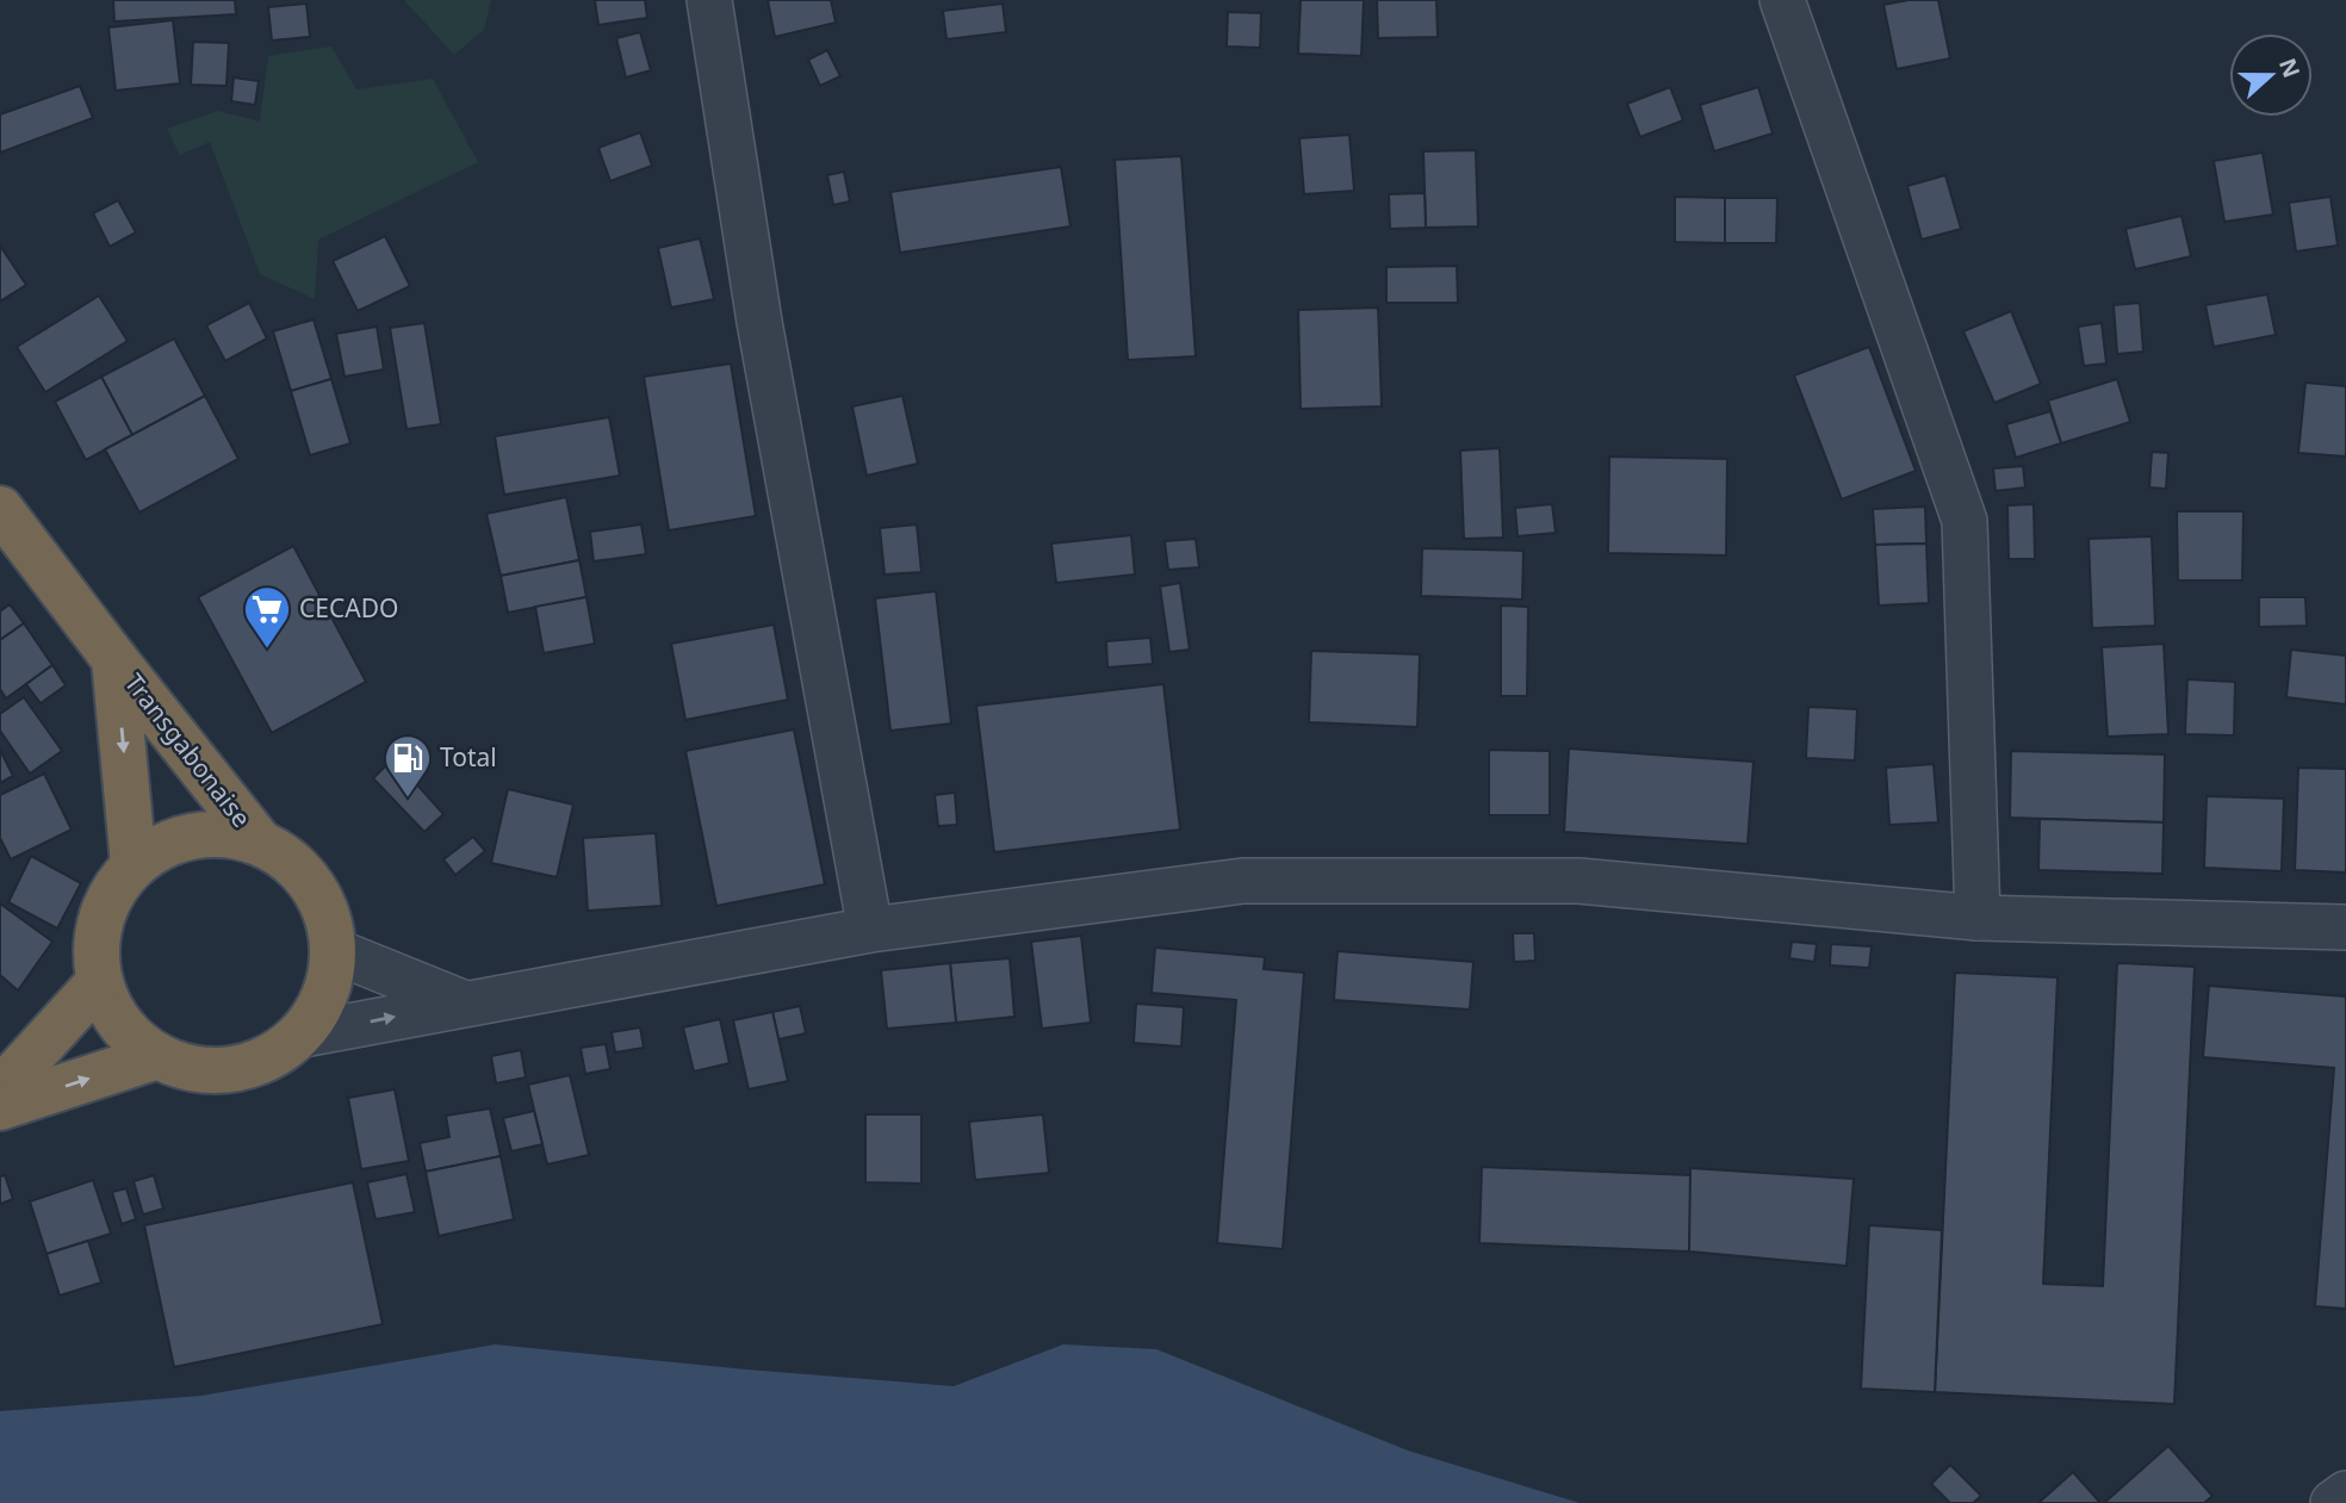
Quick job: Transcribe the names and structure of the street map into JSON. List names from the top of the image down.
{
  "streets": {
    "highway": ["Transgabonaise"]
  },
  "places": {
    "supermarket": ["CECADO"],
    "fuel station": ["Total"]
  },
  "north": "right"
}
